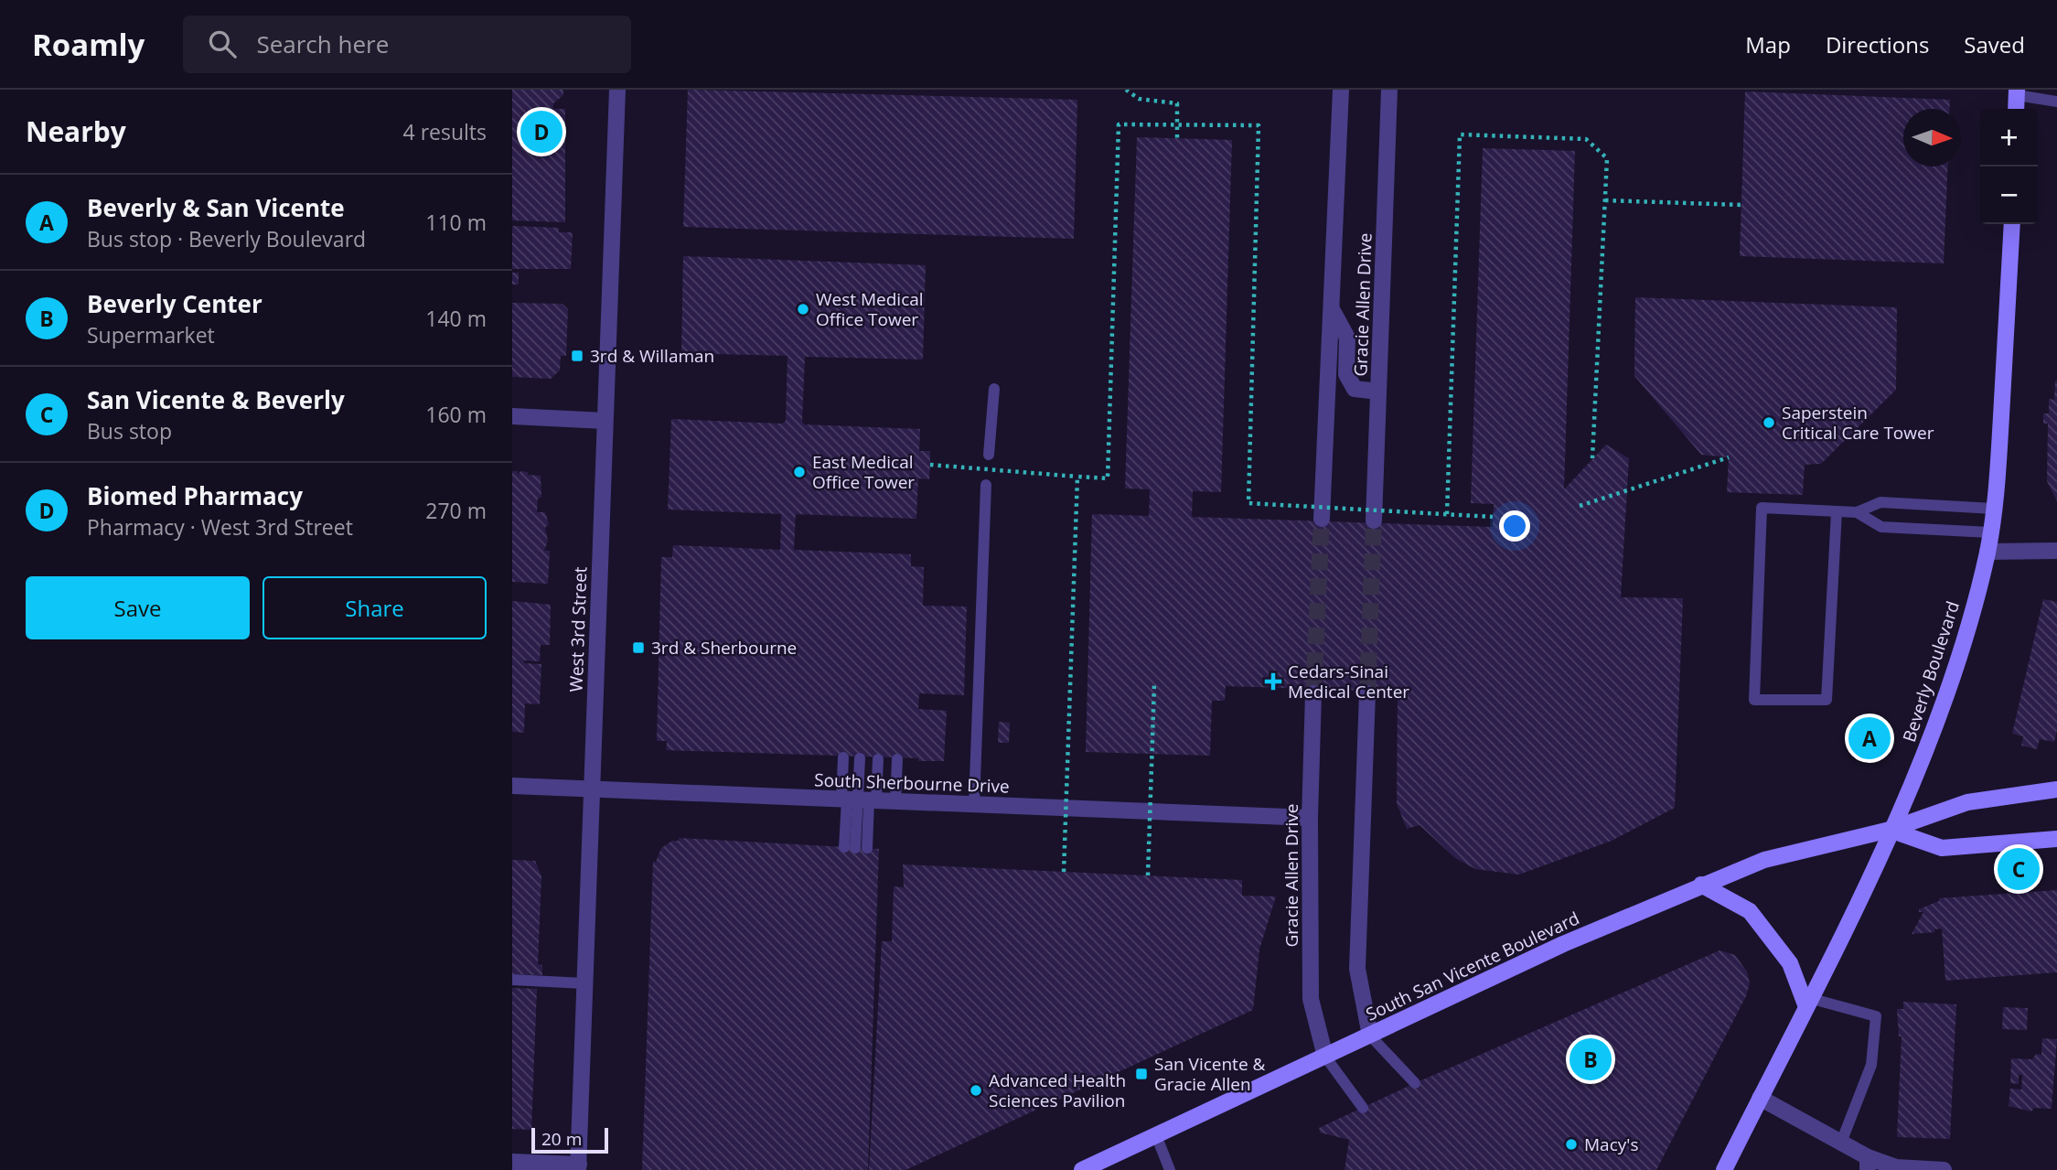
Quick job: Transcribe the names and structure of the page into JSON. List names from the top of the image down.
{
  "streets": {
    "main road": ["Beverly Boulevard", "South San Vicente Boulevard"],
    "street": ["Gracie Allen Drive", "West 3rd Street", "South Sherbourne Drive"]
  },
  "crossings": [
    ["Gracie Allen Drive", "South Sherbourne Drive"],
    ["Gracie Allen Drive", "South San Vicente Boulevard"],
    ["West 3rd Street", "South Sherbourne Drive"],
    ["Beverly Boulevard", "South San Vicente Boulevard"]
  ],
  "places": {
    "other": [
      "West Medical Office Tower",
      "Saperstein Critical Care Tower",
      "East Medical Office Tower",
      "Advanced Health Sciences Pavilion",
      "Macy's"
    ],
    "transit": ["3rd & Willaman", "3rd & Sherbourne", "San Vicente & Gracie Allen"],
    "health": ["Cedars-Sinai Medical Center"]
  },
  "scale_bar": "20 m",
  "north": "right",
  "page": {
    "header": "Roamly",
    "search": "Search here",
    "nav": ["Map", "Directions", "Saved"],
    "heading": ["Nearby", "4 results"],
    "pins": [
      "D",
      "A",
      "C",
      "B"
    ],
    "map_buttons": ["+", "−"],
    "list": [
      {
        "mark": "A",
        "name": "Beverly & San Vicente",
        "note": "Bus stop · Beverly Boulevard",
        "value": "110 m"
      },
      {
        "mark": "B",
        "name": "Beverly Center",
        "note": "Supermarket",
        "value": "140 m"
      },
      {
        "mark": "C",
        "name": "San Vicente & Beverly",
        "note": "Bus stop",
        "value": "160 m"
      },
      {
        "mark": "D",
        "name": "Biomed Pharmacy",
        "note": "Pharmacy · West 3rd Street",
        "value": "270 m"
      }
    ],
    "buttons": ["Save", "Share"],
    "scale": "20 m"
  }
}
